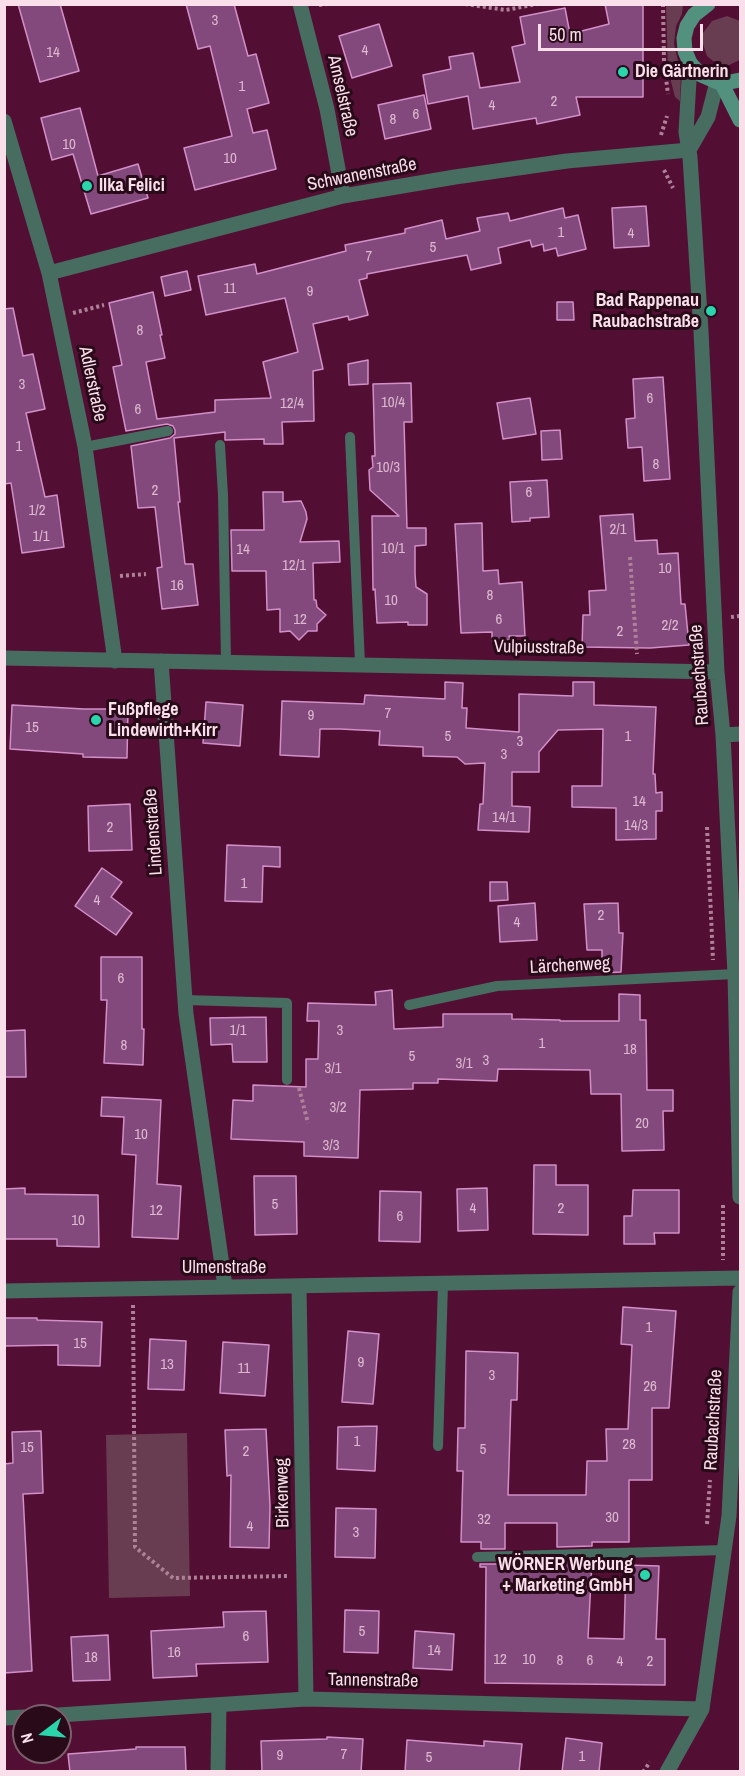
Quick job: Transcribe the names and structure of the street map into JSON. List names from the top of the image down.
{
  "streets": {
    "street": [
      "Amselstraße",
      "Schwanenstraße",
      "Adlerstraße",
      "Vulpiusstraße",
      "Raubachstraße",
      "Lindenstraße",
      "Ulmenstraße",
      "Birkenweg",
      "Tannenstraße"
    ],
    "lane": ["Lärchenweg"]
  },
  "crossings": [
    ["Amselstraße", "Schwanenstraße"],
    ["Schwanenstraße", "Adlerstraße"],
    ["Schwanenstraße", "Raubachstraße"],
    ["Adlerstraße", "Vulpiusstraße"],
    ["Vulpiusstraße", "Raubachstraße"],
    ["Vulpiusstraße", "Lindenstraße"],
    ["Raubachstraße", "Lärchenweg"],
    ["Raubachstraße", "Tannenstraße"],
    ["Lindenstraße", "Ulmenstraße"],
    ["Ulmenstraße", "Birkenweg"],
    ["Birkenweg", "Tannenstraße"]
  ],
  "places": [
    "Die Gärtnerin",
    "Ilka Felici",
    "Bad Rappenau Raubachstraße",
    "Fußpflege Lindewirth+Kirr",
    "WÖRNER Werbung + Marketing GmbH"
  ],
  "house_numbers": [
    "3",
    "4",
    "14",
    "1",
    "2",
    "4",
    "6",
    "8",
    "10",
    "10",
    "1",
    "4",
    "5",
    "7",
    "11",
    "9",
    "8",
    "3",
    "6",
    "10/4",
    "12/4",
    "6",
    "1",
    "8",
    "10/3",
    "2",
    "6",
    "1/2",
    "2/1",
    "1/1",
    "10/1",
    "14",
    "12/1",
    "10",
    "16",
    "8",
    "10",
    "12",
    "6",
    "2/2",
    "2",
    "7",
    "9",
    "15",
    "5",
    "1",
    "3",
    "3",
    "14",
    "14/1",
    "14/3",
    "2",
    "1",
    "4",
    "2",
    "4",
    "6",
    "1/1",
    "3",
    "1",
    "8",
    "18",
    "5",
    "3",
    "3/1",
    "3/1",
    "3/2",
    "20",
    "10",
    "3/3",
    "5",
    "4",
    "2",
    "12",
    "6",
    "10",
    "1",
    "15",
    "9",
    "13",
    "11",
    "3",
    "26",
    "1",
    "28",
    "15",
    "5",
    "2",
    "30",
    "32",
    "4",
    "3",
    "5",
    "6",
    "14",
    "16",
    "18",
    "12",
    "10",
    "8",
    "6",
    "4",
    "2",
    "7",
    "9",
    "1",
    "5"
  ],
  "scale_bar": "50 m",
  "north": "left"
}
